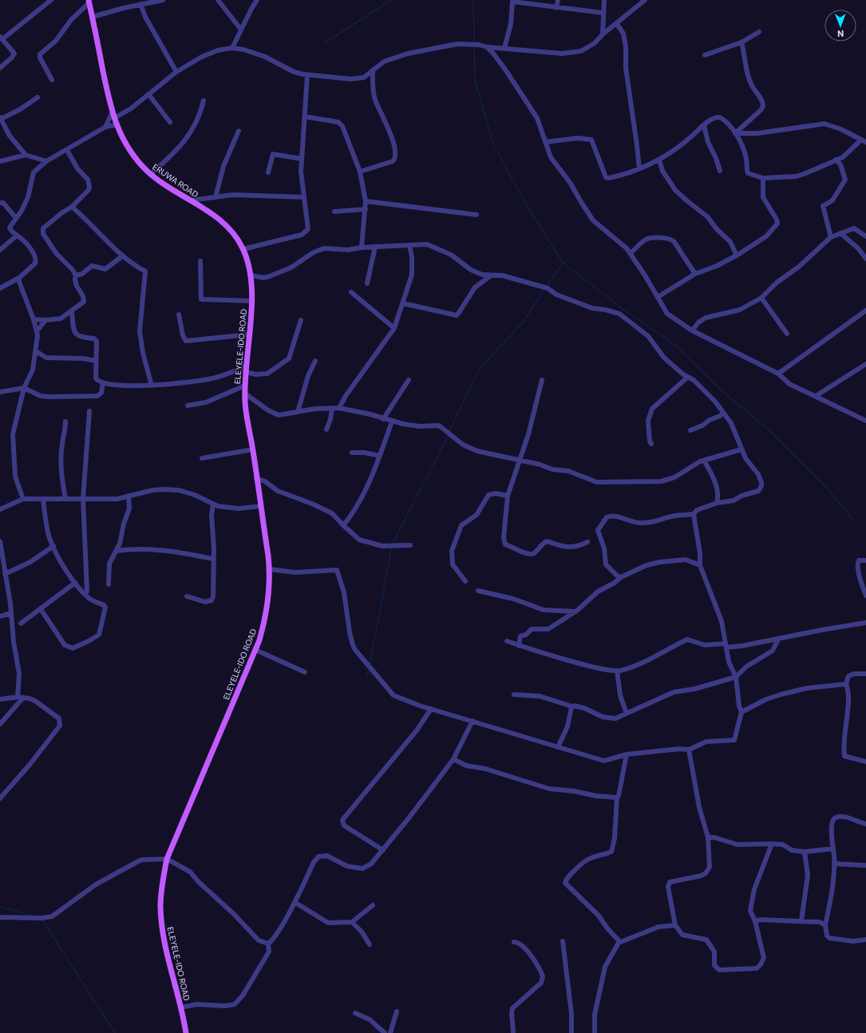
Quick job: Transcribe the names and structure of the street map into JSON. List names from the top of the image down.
{
  "streets": {
    "main road": ["ERUWA ROAD", "ELEYELE-IDO ROAD"]
  },
  "crossings": [
    ["ERUWA ROAD", "ELEYELE-IDO ROAD"]
  ],
  "north": "bottom"
}
